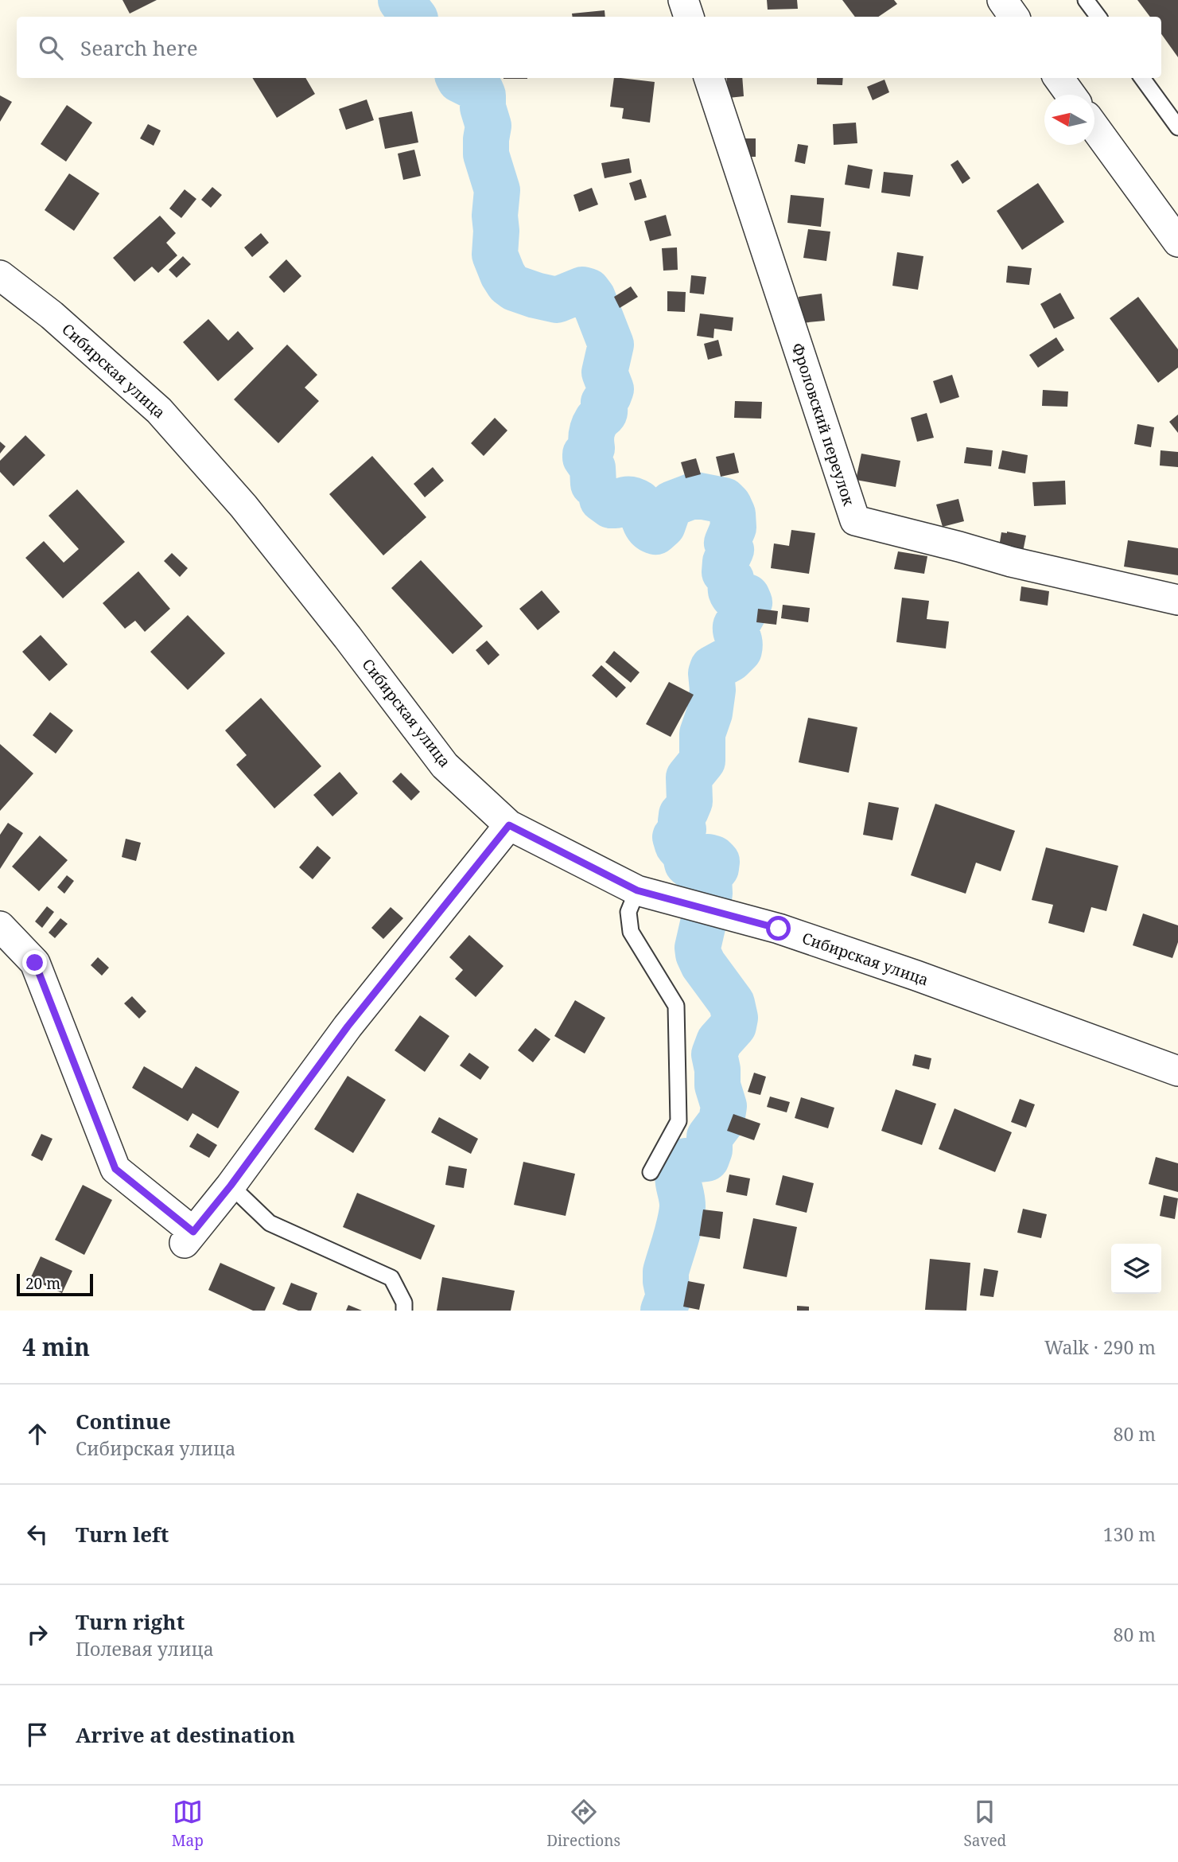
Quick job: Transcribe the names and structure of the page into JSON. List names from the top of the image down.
{
  "streets": {
    "street": ["Сибирская улица", "Фроловский переулок"]
  },
  "scale_bar": "20 m",
  "north": "left",
  "page": {
    "search": "Search here",
    "scale": "20 m",
    "heading": ["4 min", "Walk · 290 m"],
    "list": [
      ["Continue", "Сибирская улица", "80 m"],
      ["Turn left", "130 m"],
      ["Turn right", "Полевая улица", "80 m"],
      "Arrive at destination"
    ],
    "nav": ["Map", "Directions", "Saved"]
  }
}
